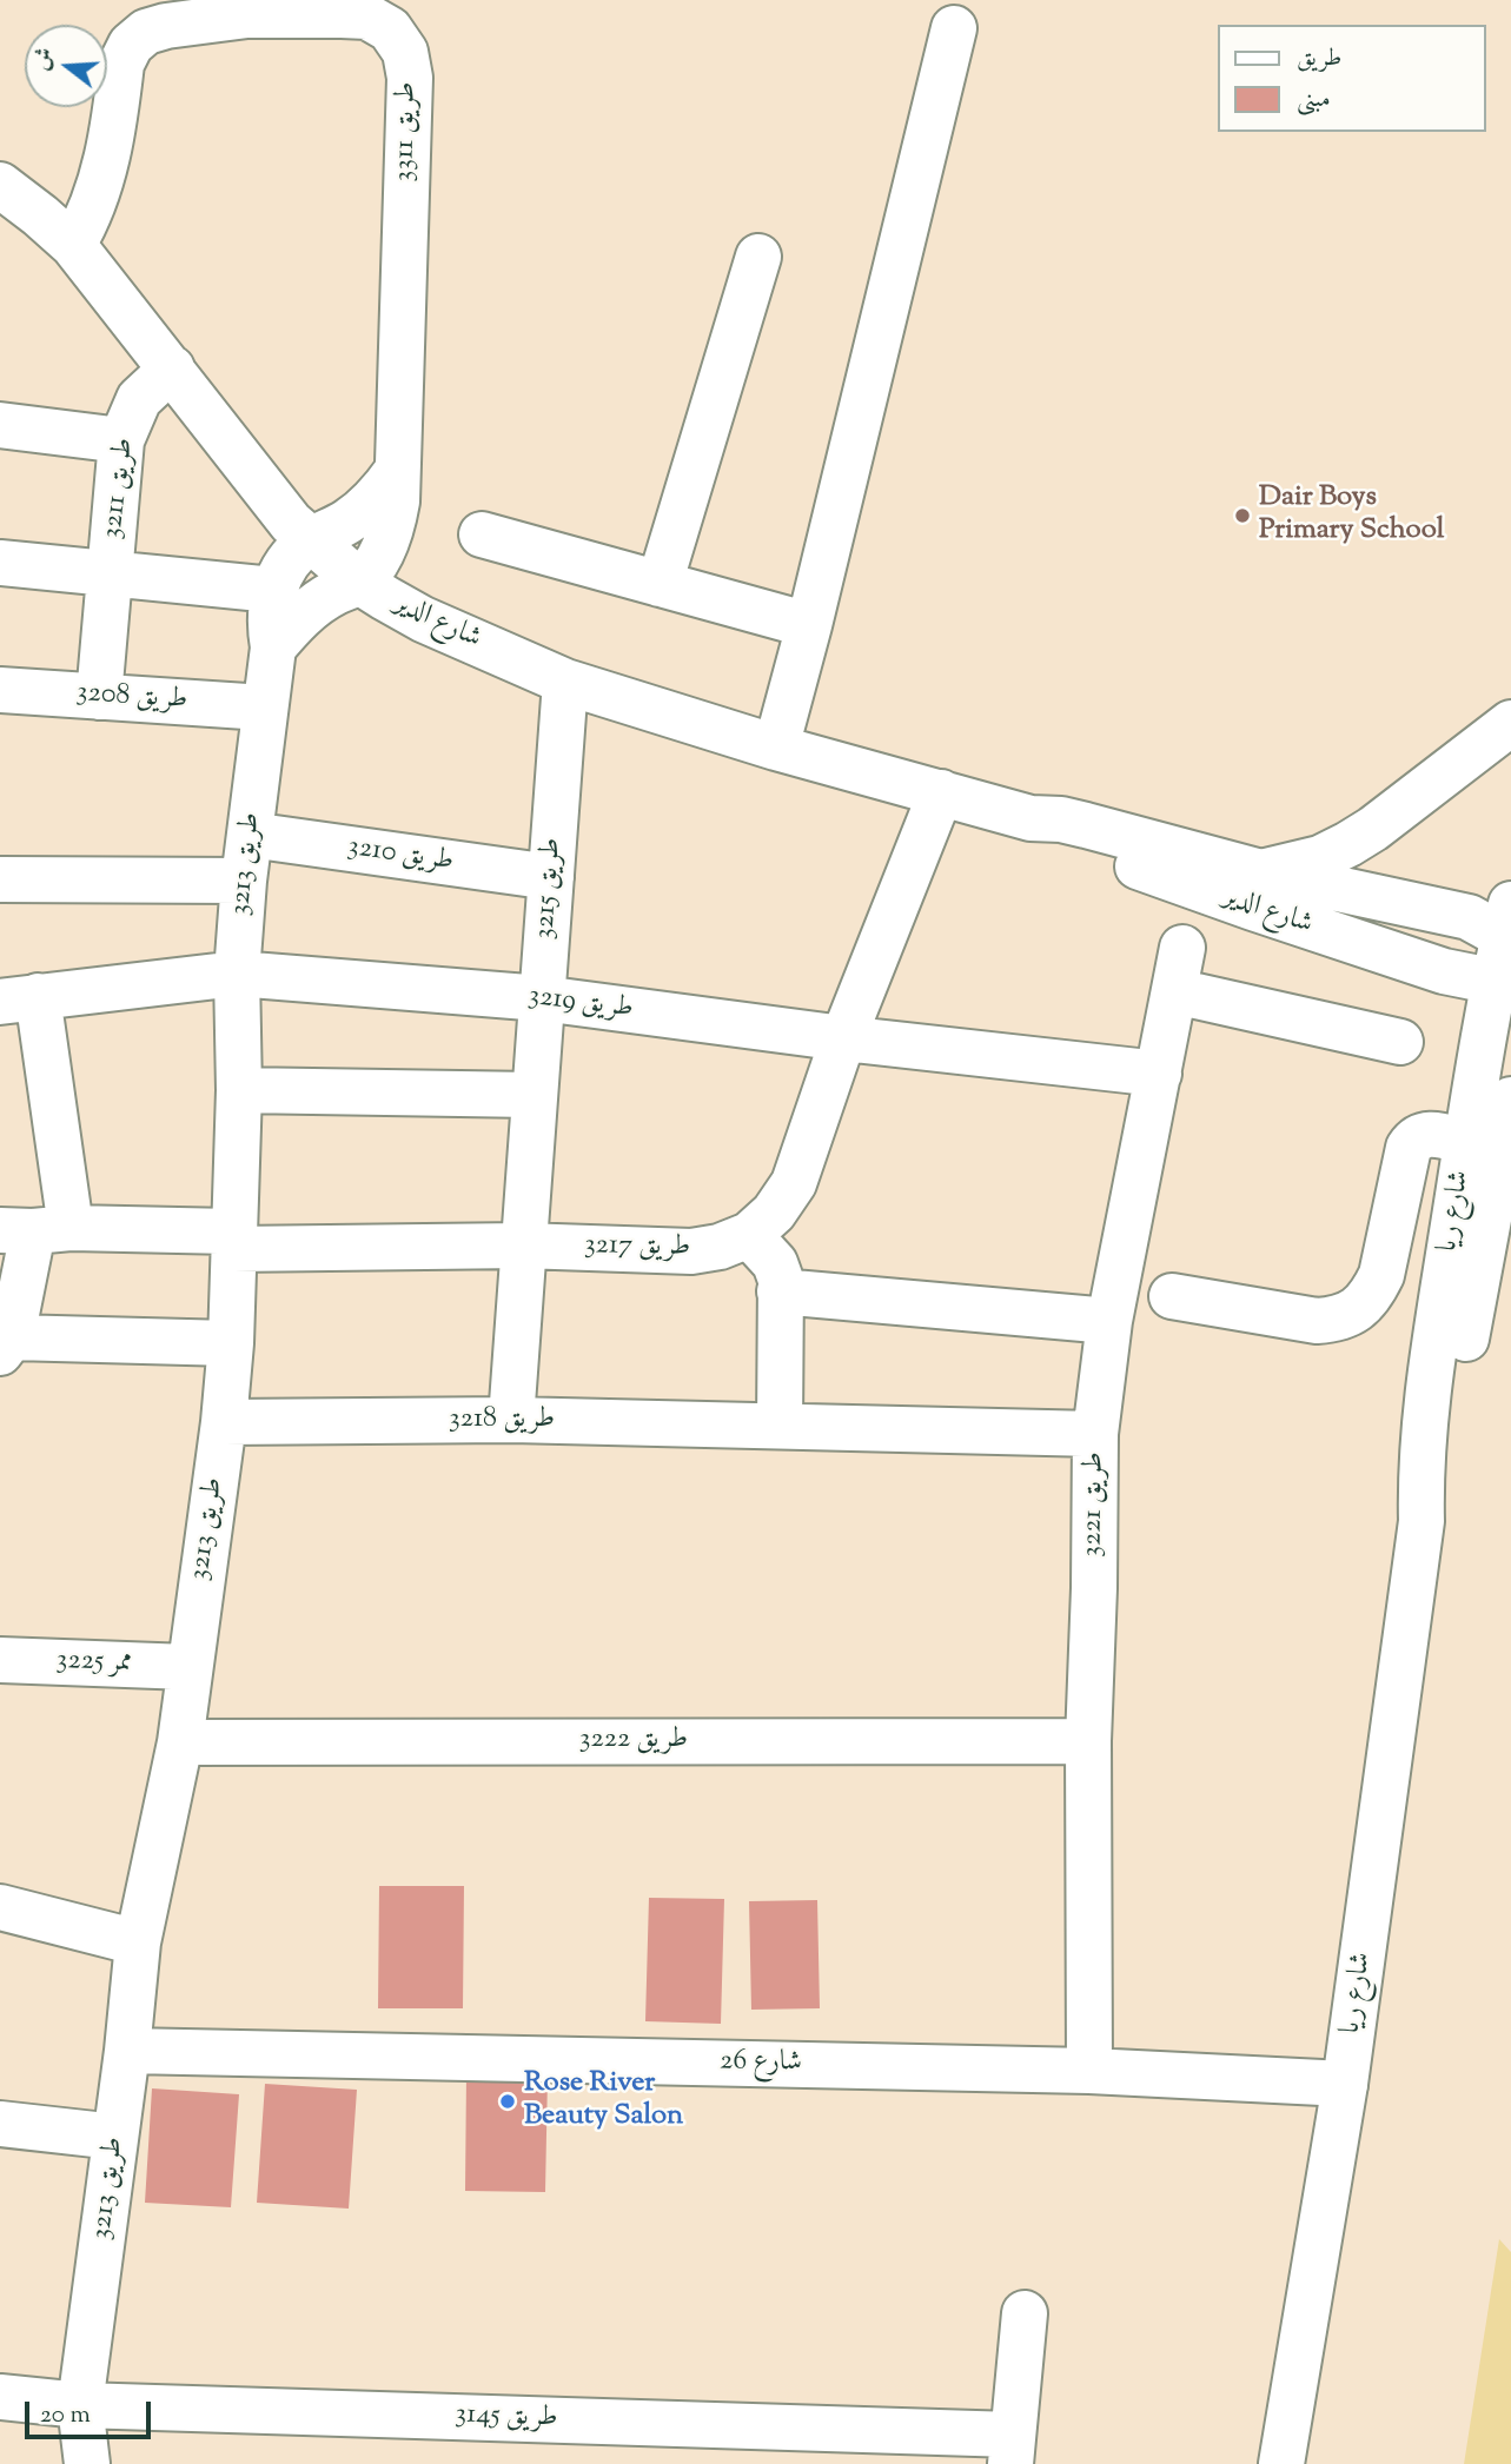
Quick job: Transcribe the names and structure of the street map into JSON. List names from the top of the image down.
{
  "streets": {
    "street": [
      "طريق 3311",
      "طريق 3211",
      "شارع الدير",
      "طريق 3208",
      "طريق 3210",
      "طريق 3213",
      "طريق 3215",
      "طريق 3219",
      "شارع ريا",
      "طريق 3217",
      "طريق 3218",
      "طريق 3221",
      "ممر 3225",
      "طريق 3222",
      "شارع 26",
      "طريق 3145"
    ]
  },
  "crossings": [
    ["طريق 3311", "شارع الدير"],
    ["طريق 3211", "شارع الدير"],
    ["طريق 3211", "طريق 3208"],
    ["طريق 3211", "طريق 3213"],
    ["شارع الدير", "طريق 3213"],
    ["شارع الدير", "طريق 3215"],
    ["شارع الدير", "شارع ريا"],
    ["شارع الدير", "طريق 3217"],
    ["طريق 3208", "طريق 3213"],
    ["طريق 3210", "طريق 3213"],
    ["طريق 3210", "طريق 3215"],
    ["طريق 3213", "طريق 3219"],
    ["طريق 3213", "طريق 3217"],
    ["طريق 3213", "طريق 3218"],
    ["طريق 3213", "ممر 3225"],
    ["طريق 3213", "طريق 3222"],
    ["طريق 3213", "شارع 26"],
    ["طريق 3213", "طريق 3145"],
    ["طريق 3215", "طريق 3219"],
    ["طريق 3215", "طريق 3217"],
    ["طريق 3215", "طريق 3218"],
    ["طريق 3219", "طريق 3217"],
    ["طريق 3219", "طريق 3221"],
    ["شارع ريا", "شارع 26"],
    ["طريق 3218", "طريق 3221"],
    ["طريق 3221", "طريق 3222"],
    ["طريق 3221", "شارع 26"]
  ],
  "places": ["Dair Boys Primary School", "Rose River Beauty Salon"],
  "legend": ["طريق", "مبنى"],
  "scale_bar": "20 m",
  "north": "left"
}
